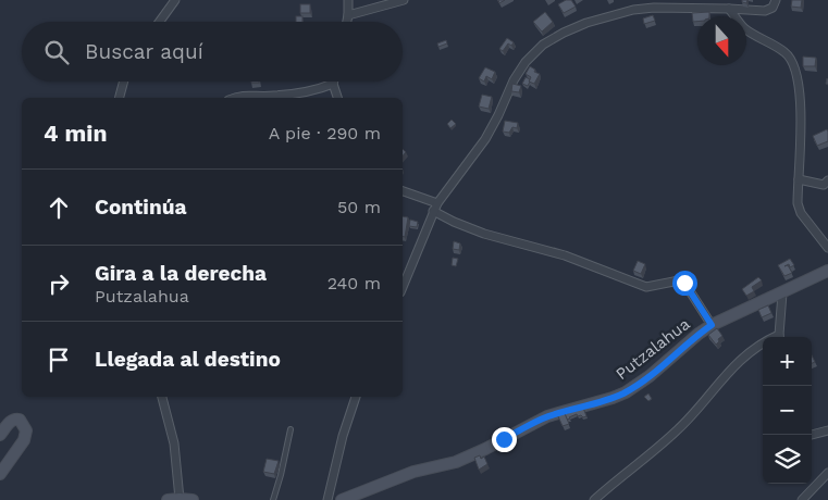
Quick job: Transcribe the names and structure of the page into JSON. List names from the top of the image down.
{
  "streets": {
    "street": ["Putzalahua"]
  },
  "north": "bottom",
  "page": {
    "search": "Buscar aquí",
    "heading": ["4 min", "A pie · 290 m"],
    "list": [
      ["Continúa", "50 m"],
      ["Gira a la derecha", "Putzalahua", "240 m"],
      "Llegada al destino"
    ],
    "map_buttons": ["+", "−"]
  }
}
